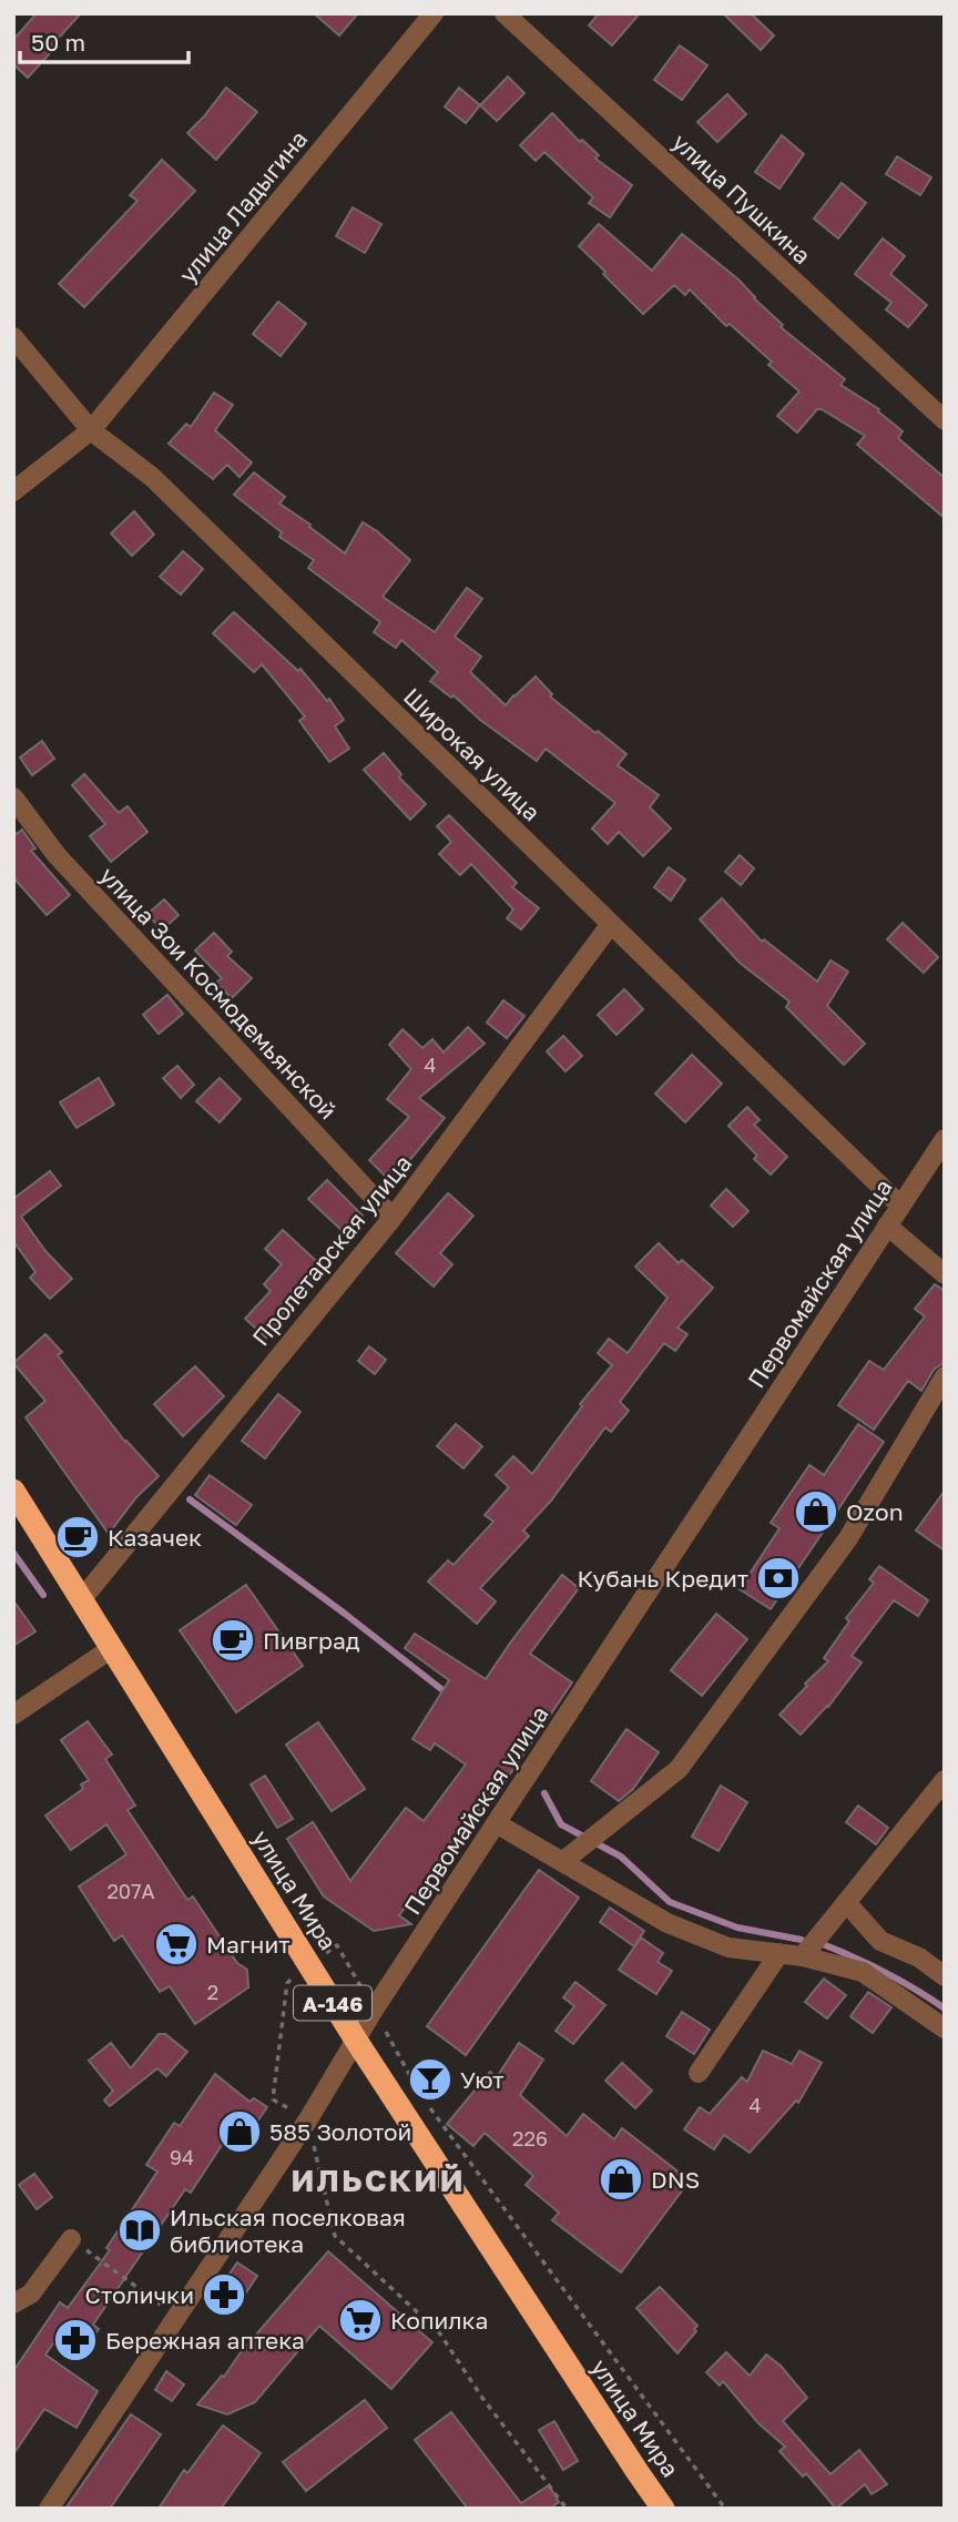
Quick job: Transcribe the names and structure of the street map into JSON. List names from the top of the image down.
{
  "streets": {
    "highway": ["улица Мира", "А-146"],
    "street": [
      "улица Пушкина",
      "улица Ладыгина",
      "Широкая улица",
      "улица Зои Космодемьянской",
      "Пролетарская улица",
      "Первомайская улица"
    ]
  },
  "crossings": [
    ["улица Ладыгина", "Широкая улица"],
    ["Широкая улица", "Пролетарская улица"],
    ["Широкая улица", "Первомайская улица"],
    ["улица Зои Космодемьянской", "Пролетарская улица"],
    ["Пролетарская улица", "улица Мира"],
    ["Первомайская улица", "улица Мира"]
  ],
  "districts": ["ИЛЬСКИЙ"],
  "places": {
    "shop": ["Ozon", "585 Золотой", "DNS"],
    "cafe": ["Казачек", "Пивград"],
    "bank": ["Кубань Кредит"],
    "supermarket": ["Магнит", "Копилка"],
    "bar": ["Уют"],
    "library": ["Ильская поселковая библиотека"],
    "pharmacy": ["Столички", "Бережная аптека"]
  },
  "house_numbers": [
    "4",
    "207А",
    "2",
    "4",
    "226",
    "94"
  ],
  "scale_bar": "50 m"
}
